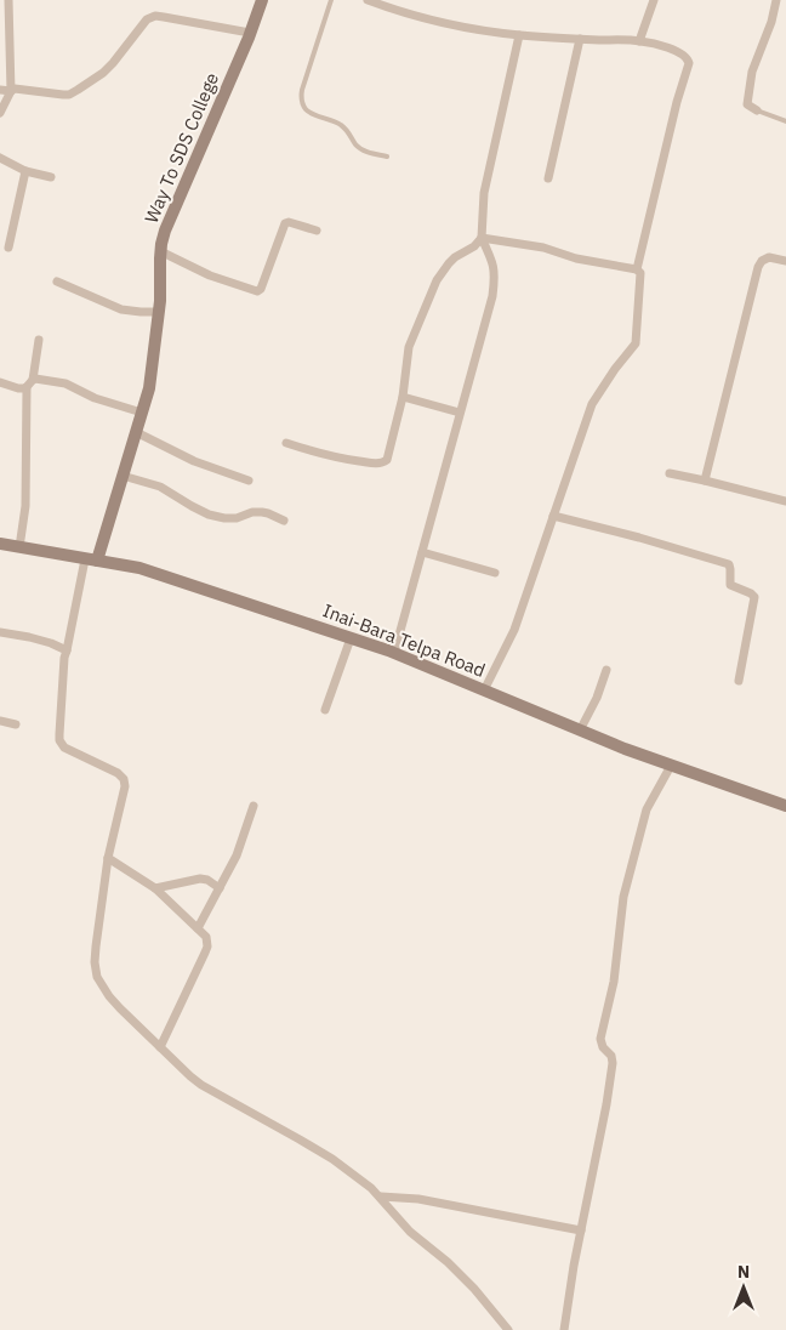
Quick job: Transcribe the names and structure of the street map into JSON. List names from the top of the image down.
{
  "streets": {
    "street": ["Way To SDS College", "Inai-Bara Telpa Road"]
  },
  "crossings": [
    ["Way To SDS College", "Inai-Bara Telpa Road"]
  ],
  "north": "top"
}
